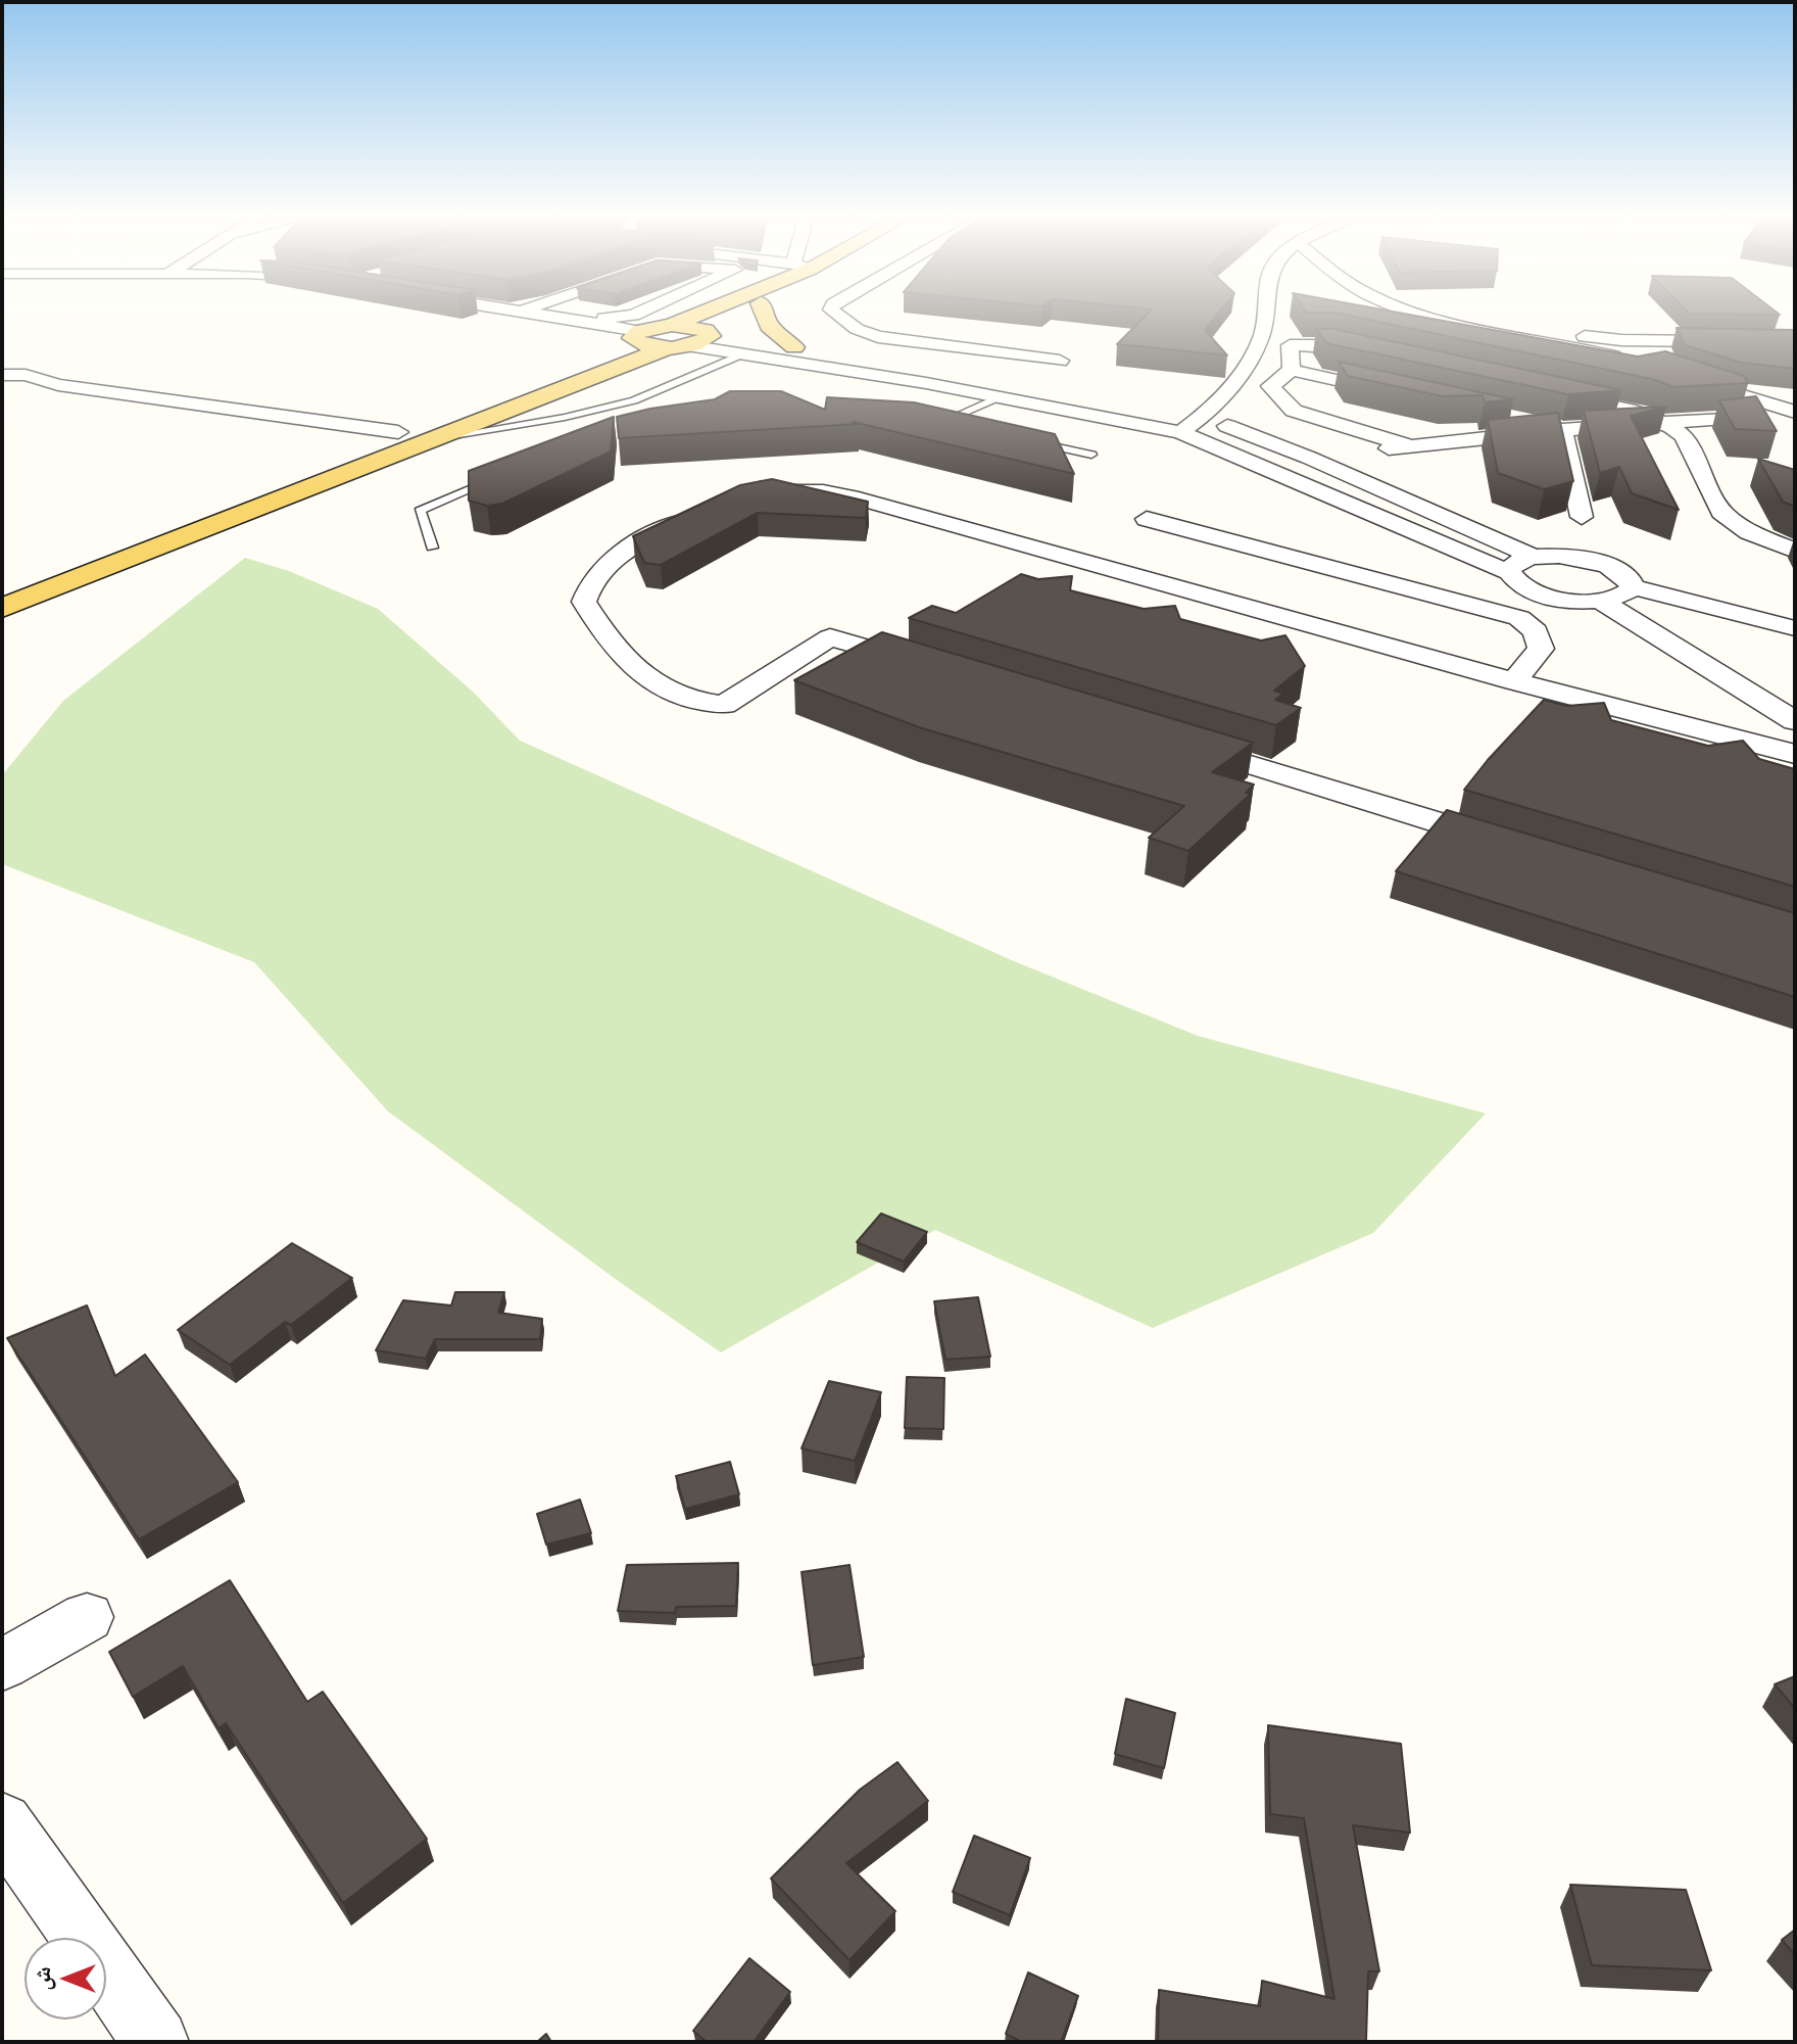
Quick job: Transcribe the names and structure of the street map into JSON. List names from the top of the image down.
{
  "north": "left"
}
